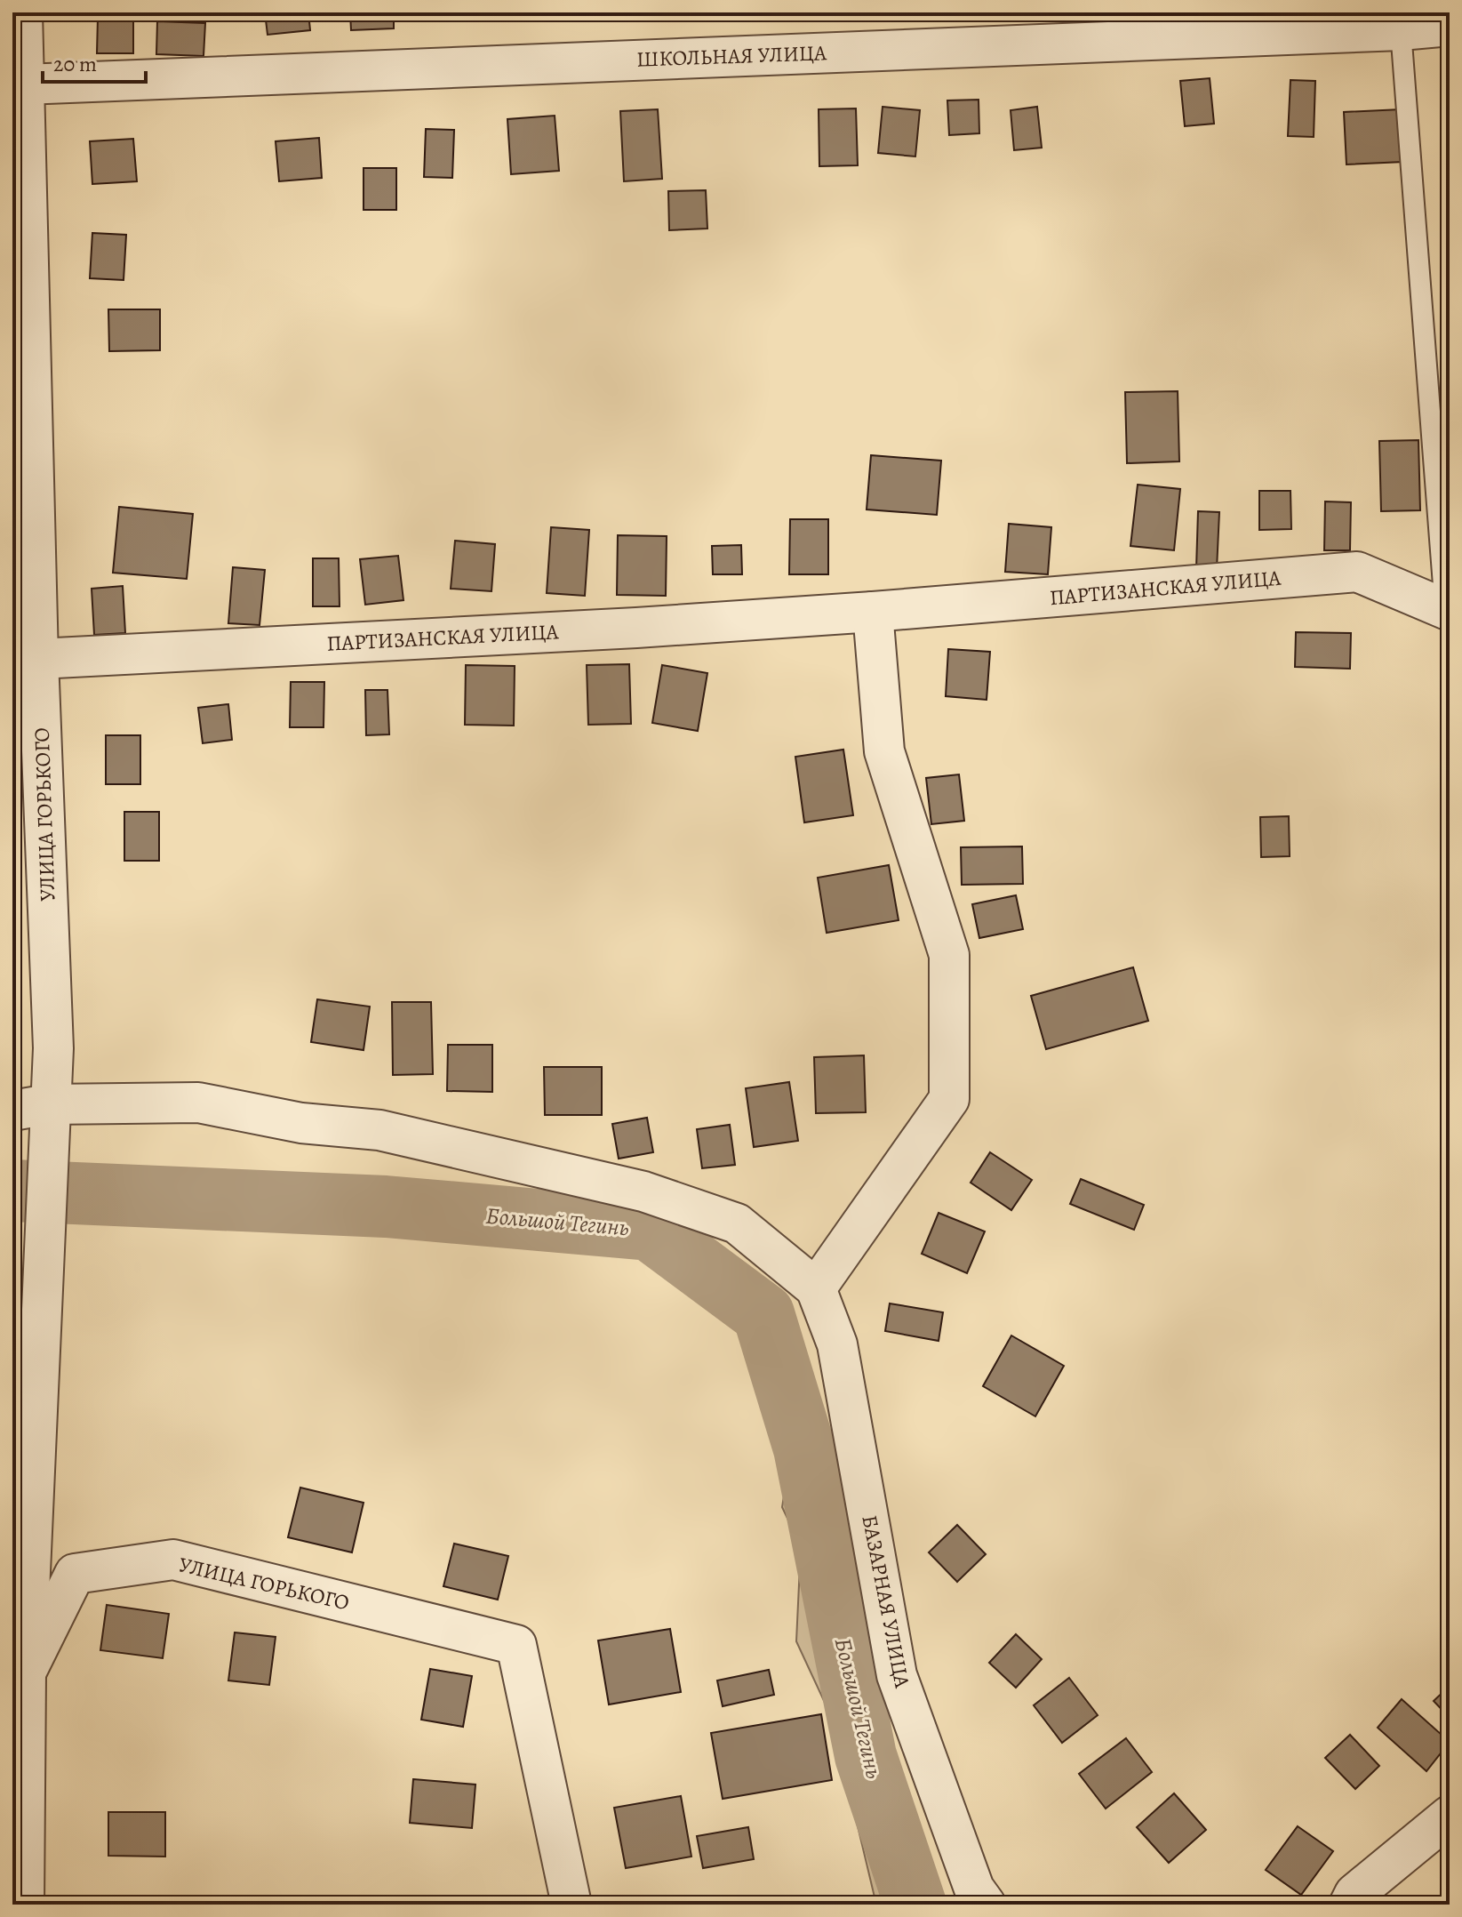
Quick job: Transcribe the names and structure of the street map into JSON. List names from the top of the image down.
{
  "streets": {
    "street": [
      "ШКОЛЬНАЯ УЛИЦА",
      "ПАРТИЗАНСКАЯ УЛИЦА",
      "УЛИЦА ГОРЬКОГО",
      "БАЗАРНАЯ УЛИЦА"
    ]
  },
  "crossings": [
    ["ШКОЛЬНАЯ УЛИЦА", "УЛИЦА ГОРЬКОГО"],
    ["ПАРТИЗАНСКАЯ УЛИЦА", "УЛИЦА ГОРЬКОГО"]
  ],
  "water": ["Большой Тегинь"],
  "scale_bar": "20 m"
}
